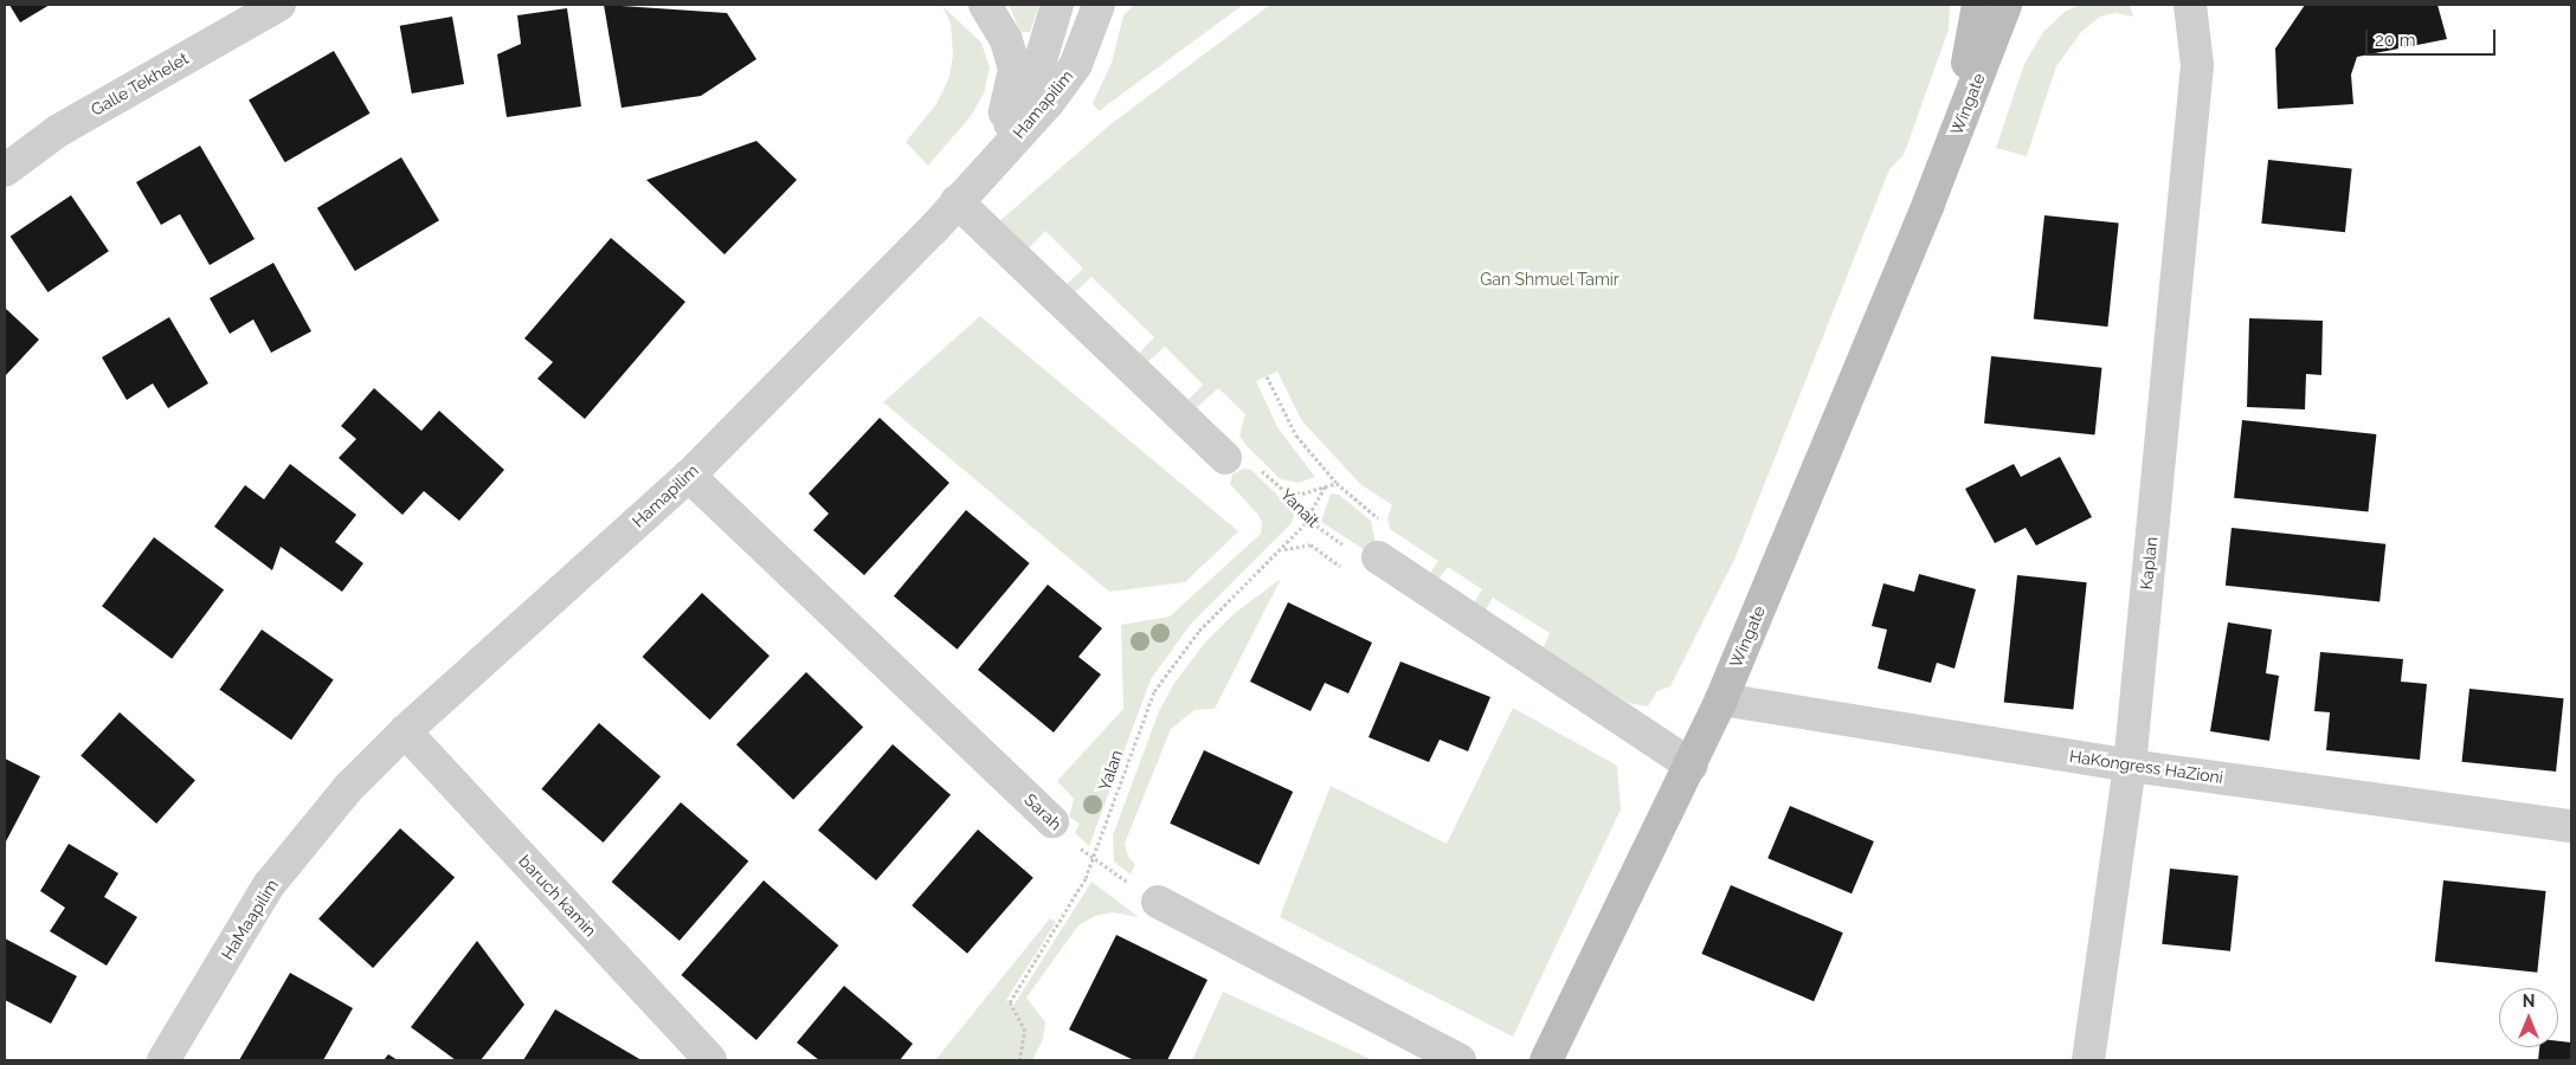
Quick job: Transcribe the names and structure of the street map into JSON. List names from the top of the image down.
{
  "streets": {
    "street": [
      "Galle Tekhelet",
      "Hamapilim",
      "Wingate",
      "Kaplan",
      "HaKongress HaZioni",
      "Sarah",
      "baruch kamin",
      "HaMaapilim"
    ],
    "path": ["Yanait", "Yalan"]
  },
  "crossings": [
    ["Hamapilim", "Sarah"],
    ["Hamapilim", "baruch kamin"],
    ["Hamapilim", "HaMaapilim"],
    ["Wingate", "HaKongress HaZioni"],
    ["Yanait", "Yalan"],
    ["Kaplan", "HaKongress HaZioni"],
    ["Yalan", "Sarah"]
  ],
  "parks": ["Gan Shmuel Tamir"],
  "scale_bar": "20 m",
  "north": "top"
}
